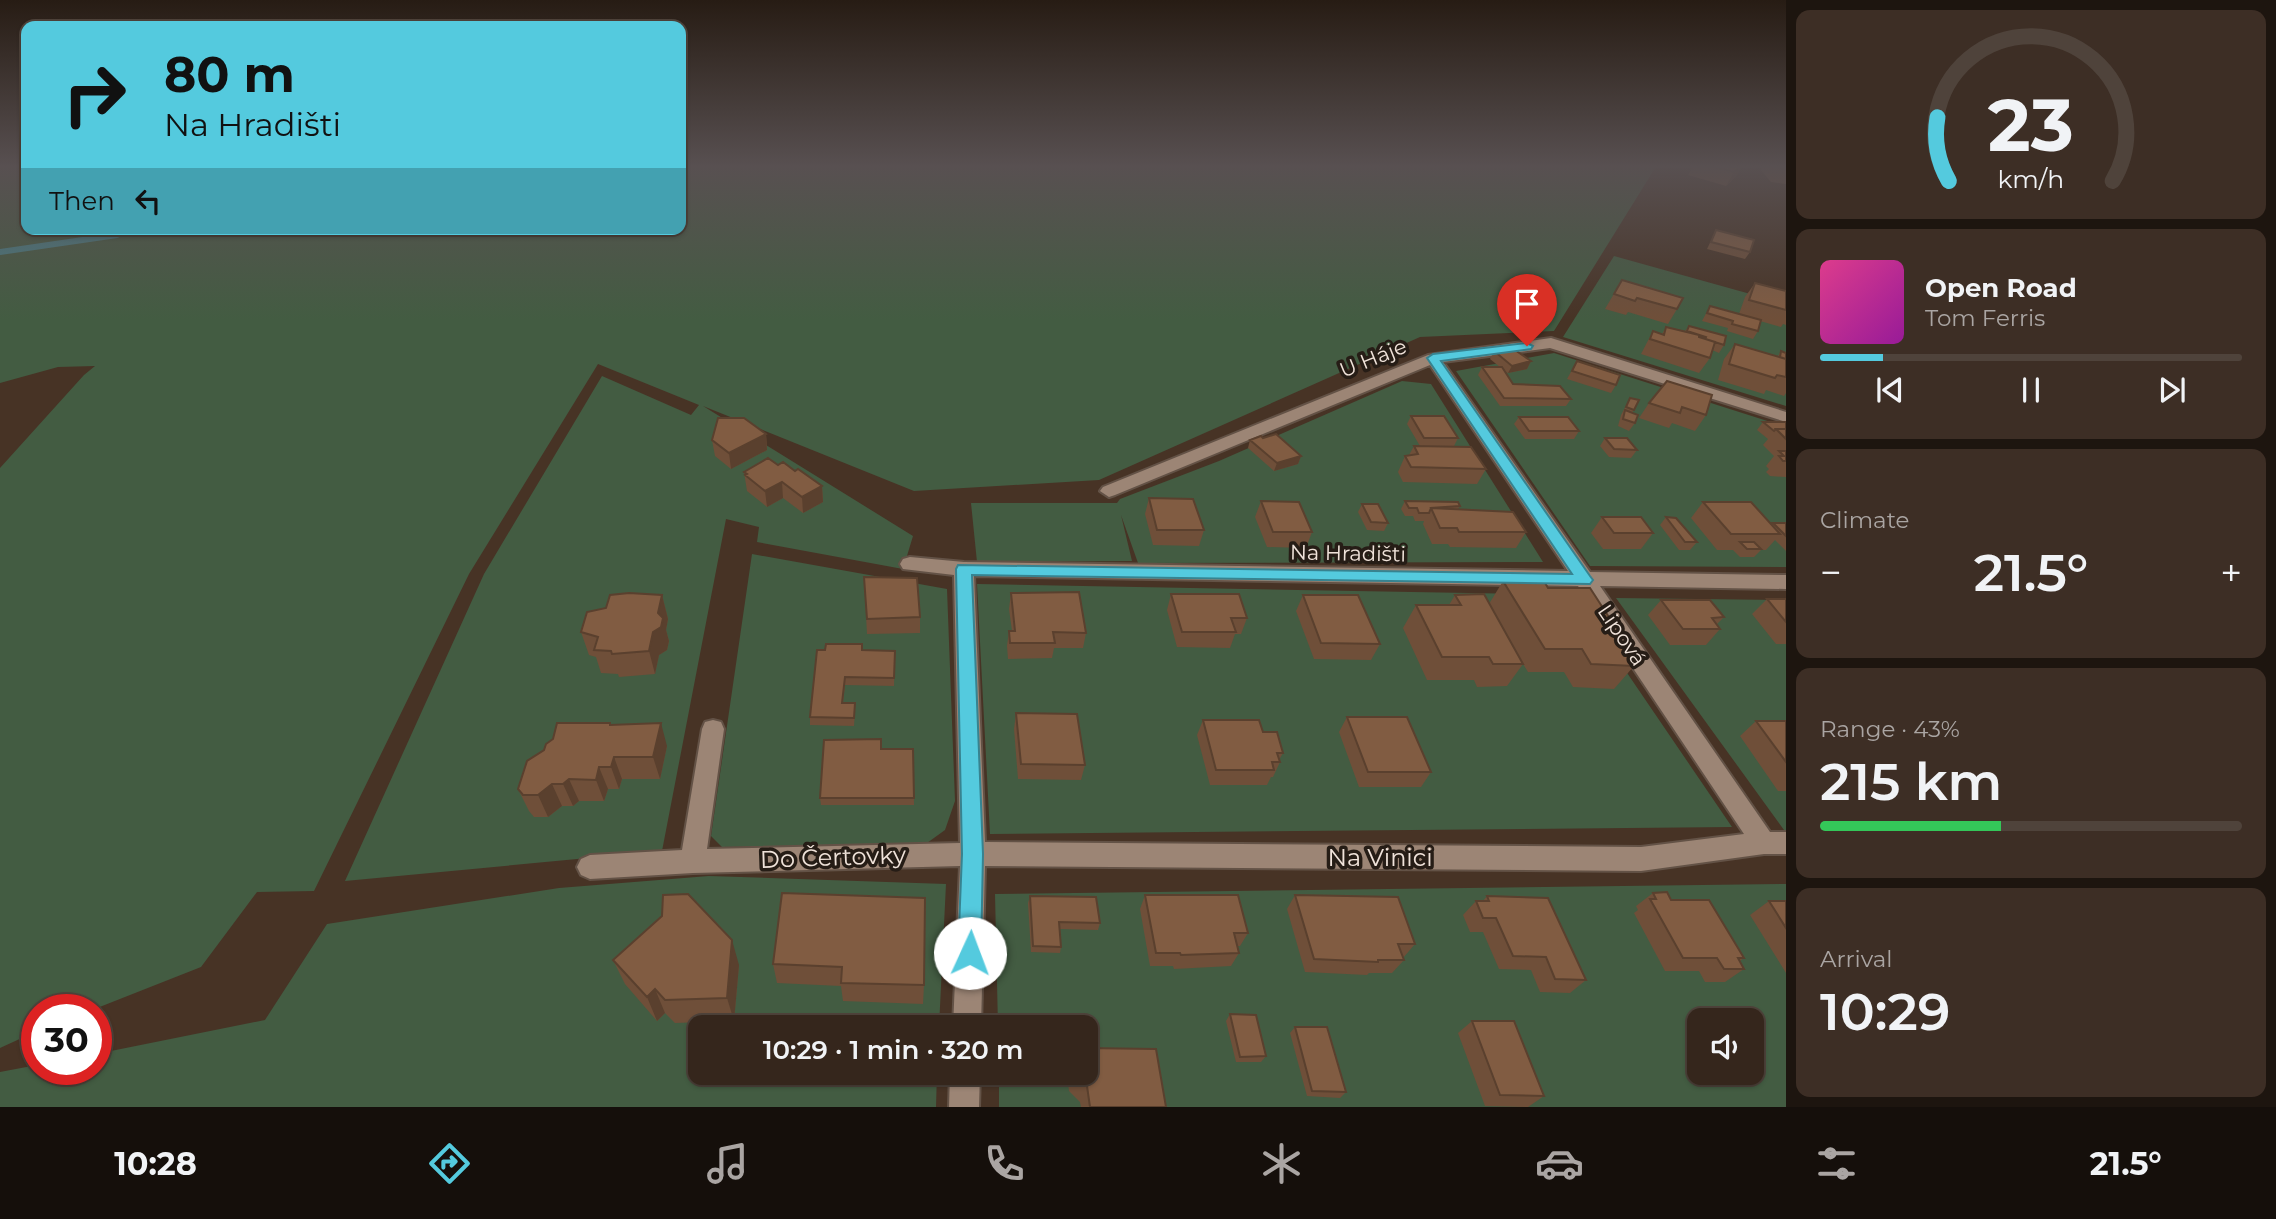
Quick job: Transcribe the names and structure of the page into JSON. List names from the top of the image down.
{
  "streets": {
    "street": [
      "U Háje",
      "Na Hradišti",
      "Lipová",
      "Do Čertovky",
      "Na Vinici"
    ]
  },
  "crossings": [
    ["U Háje", "Lipová"],
    ["Na Hradišti", "Lipová"],
    ["Lipová", "Na Vinici"],
    ["Do Čertovky", "Na Vinici"]
  ],
  "page": {
    "turn": ["80 m", "Na Hradišti"],
    "then": "Then",
    "song": ["Open Road", "Tom Ferris"],
    "tile": [
      "Climate",
      ["Range · 43%", "215 km"],
      ["Arrival", "10:29"]
    ],
    "heat": ["−", "21.5°", "+"],
    "limit": "30",
    "trip": "10:29 · 1 min · 320 m",
    "tabs": ["10:28", "21.5°"],
    "gauge": ["23", "km/h"]
  }
}
